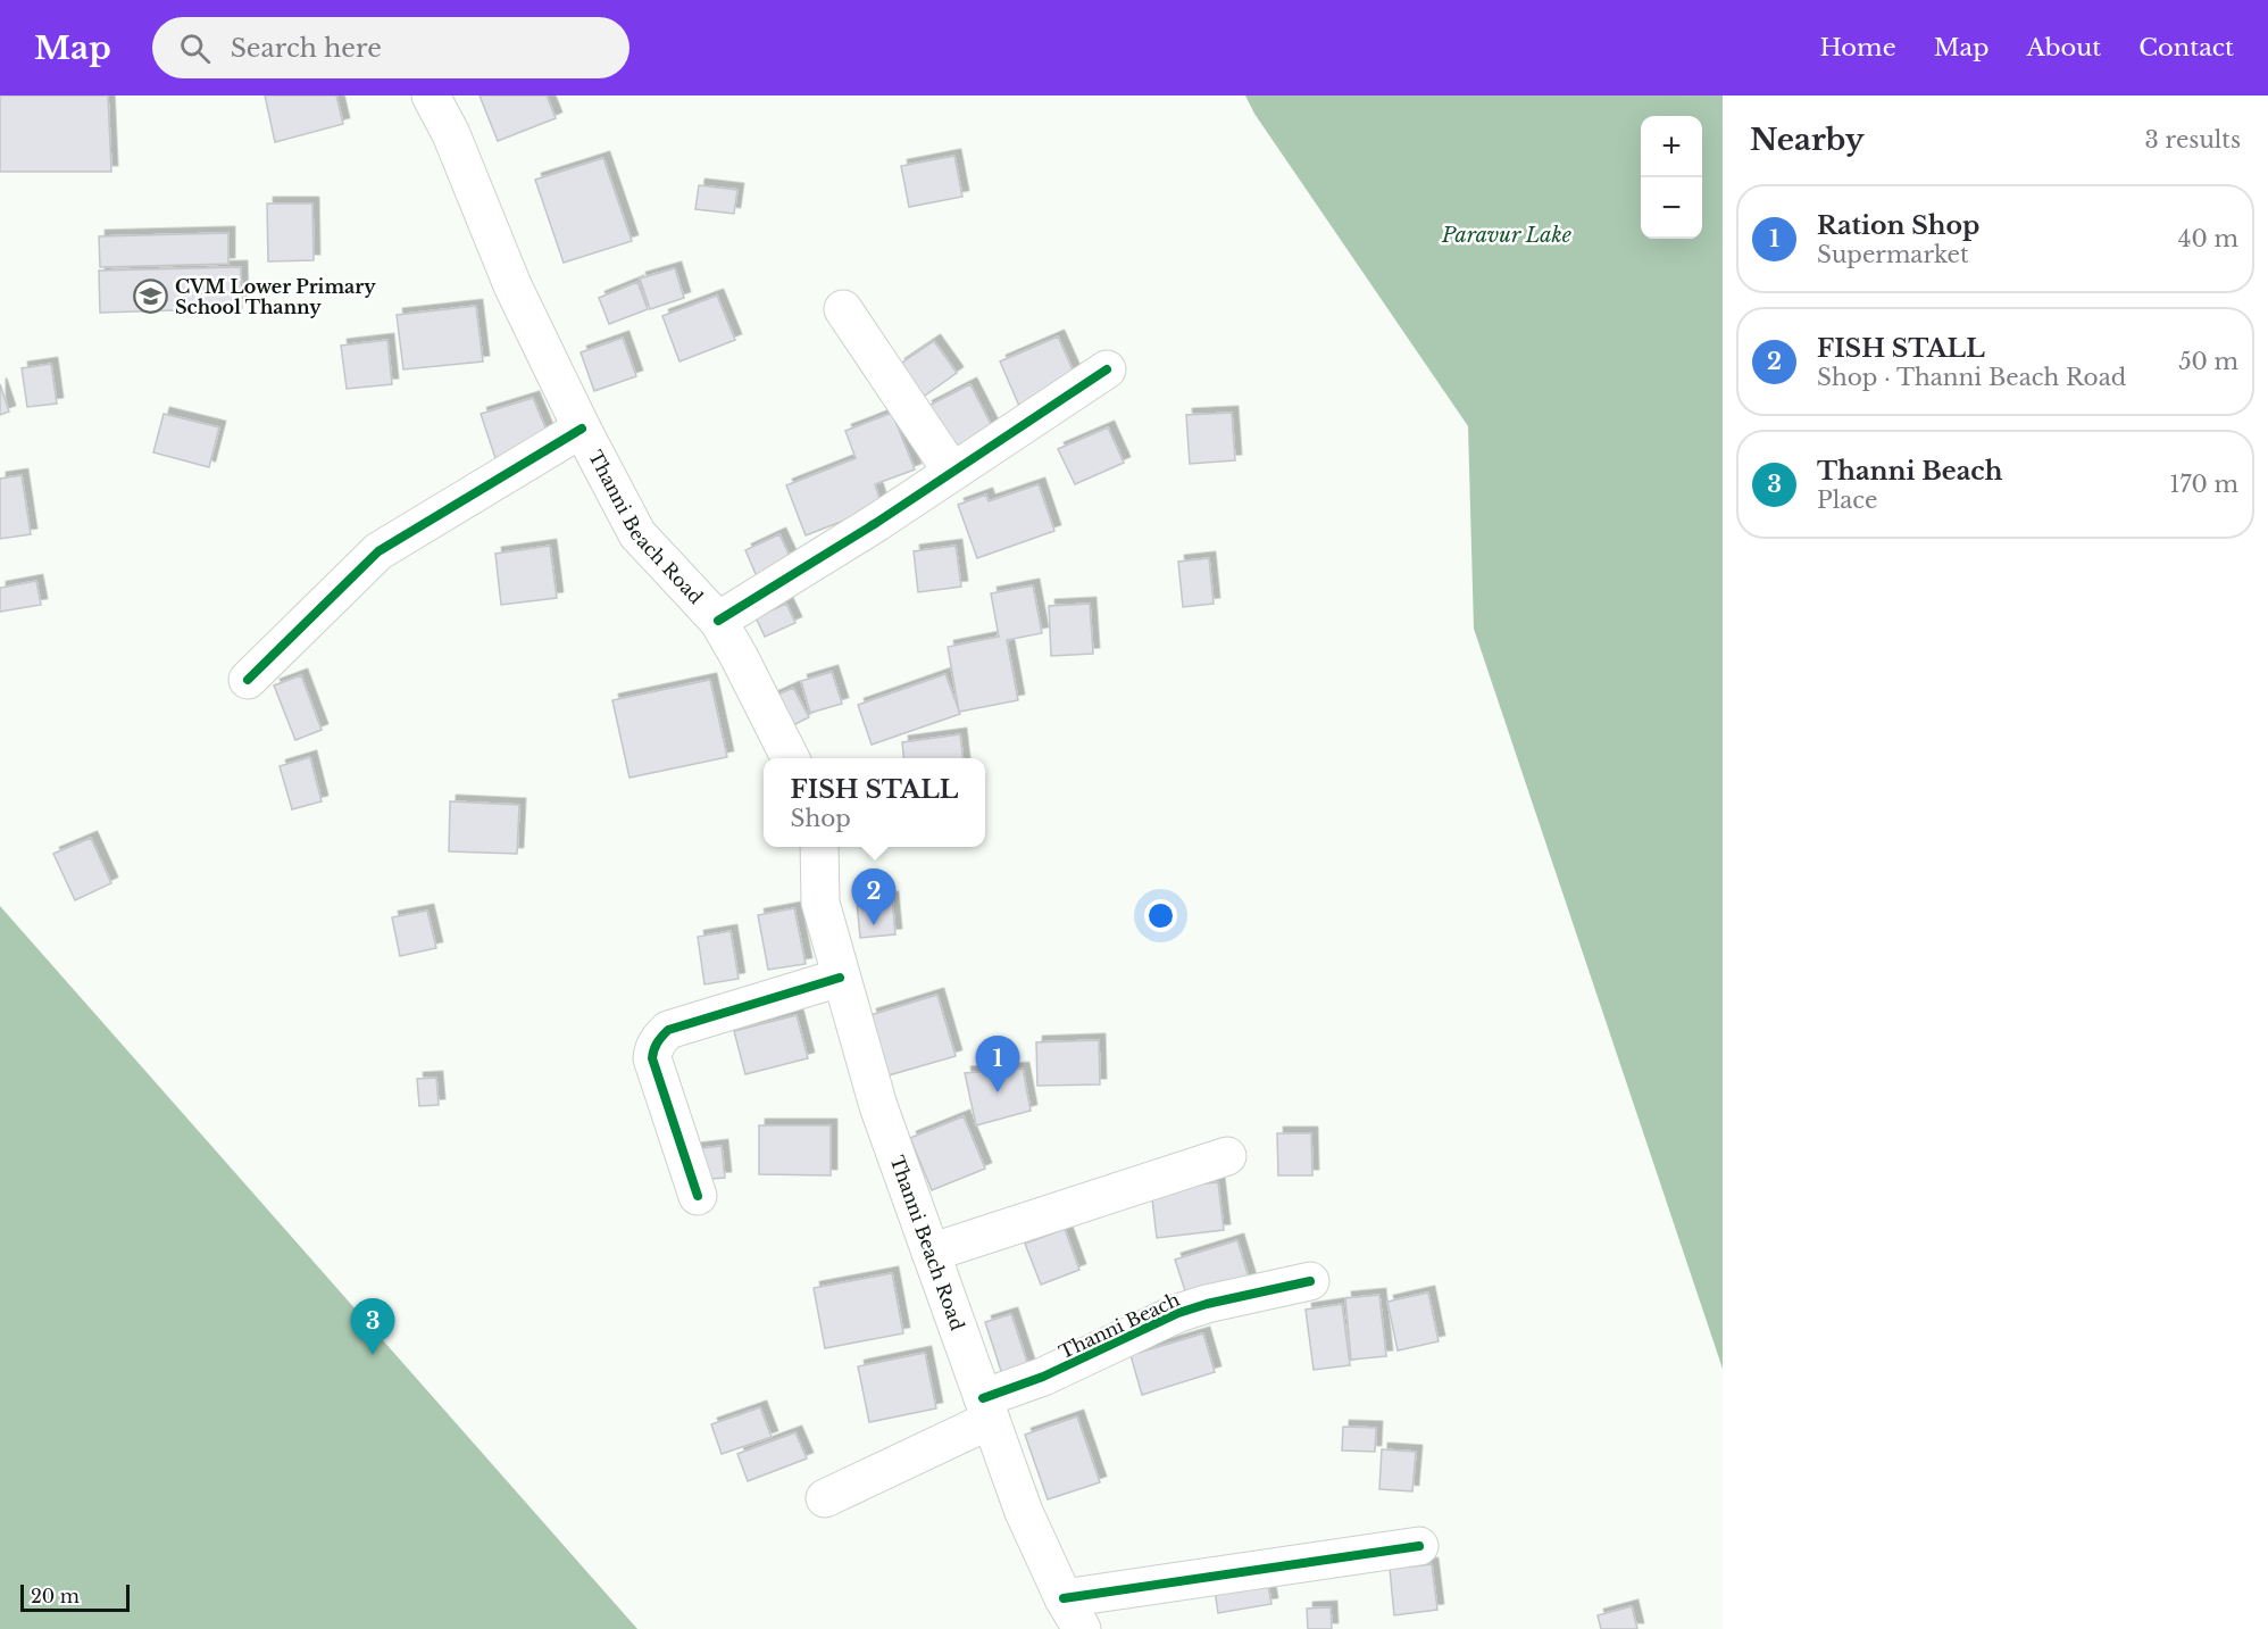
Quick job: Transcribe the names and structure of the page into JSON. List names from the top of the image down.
{
  "streets": {
    "street": ["Thanni Beach Road", "Thanni Beach"]
  },
  "crossings": [
    ["Thanni Beach Road", "Thanni Beach"]
  ],
  "water": ["Paravur Lake"],
  "places": {
    "school or university": ["CVM Lower Primary School Thanny"]
  },
  "scale_bar": "20 m",
  "page": {
    "header": "Map",
    "search": "Search here",
    "nav": [
      "Home",
      "Map",
      "About",
      "Contact"
    ],
    "heading": ["Nearby", "3 results"],
    "map_buttons": ["+", "−"],
    "list": [
      {
        "mark": "1",
        "name": "Ration Shop",
        "note": "Supermarket",
        "value": "40 m"
      },
      {
        "mark": "2",
        "name": "FISH STALL",
        "note": "Shop · Thanni Beach Road",
        "value": "50 m"
      },
      {
        "mark": "3",
        "name": "Thanni Beach",
        "note": "Place",
        "value": "170 m"
      }
    ],
    "popup": ["FISH STALL", "Shop"],
    "pins": ["2", "1", "3"],
    "scale": "20 m"
  }
}
